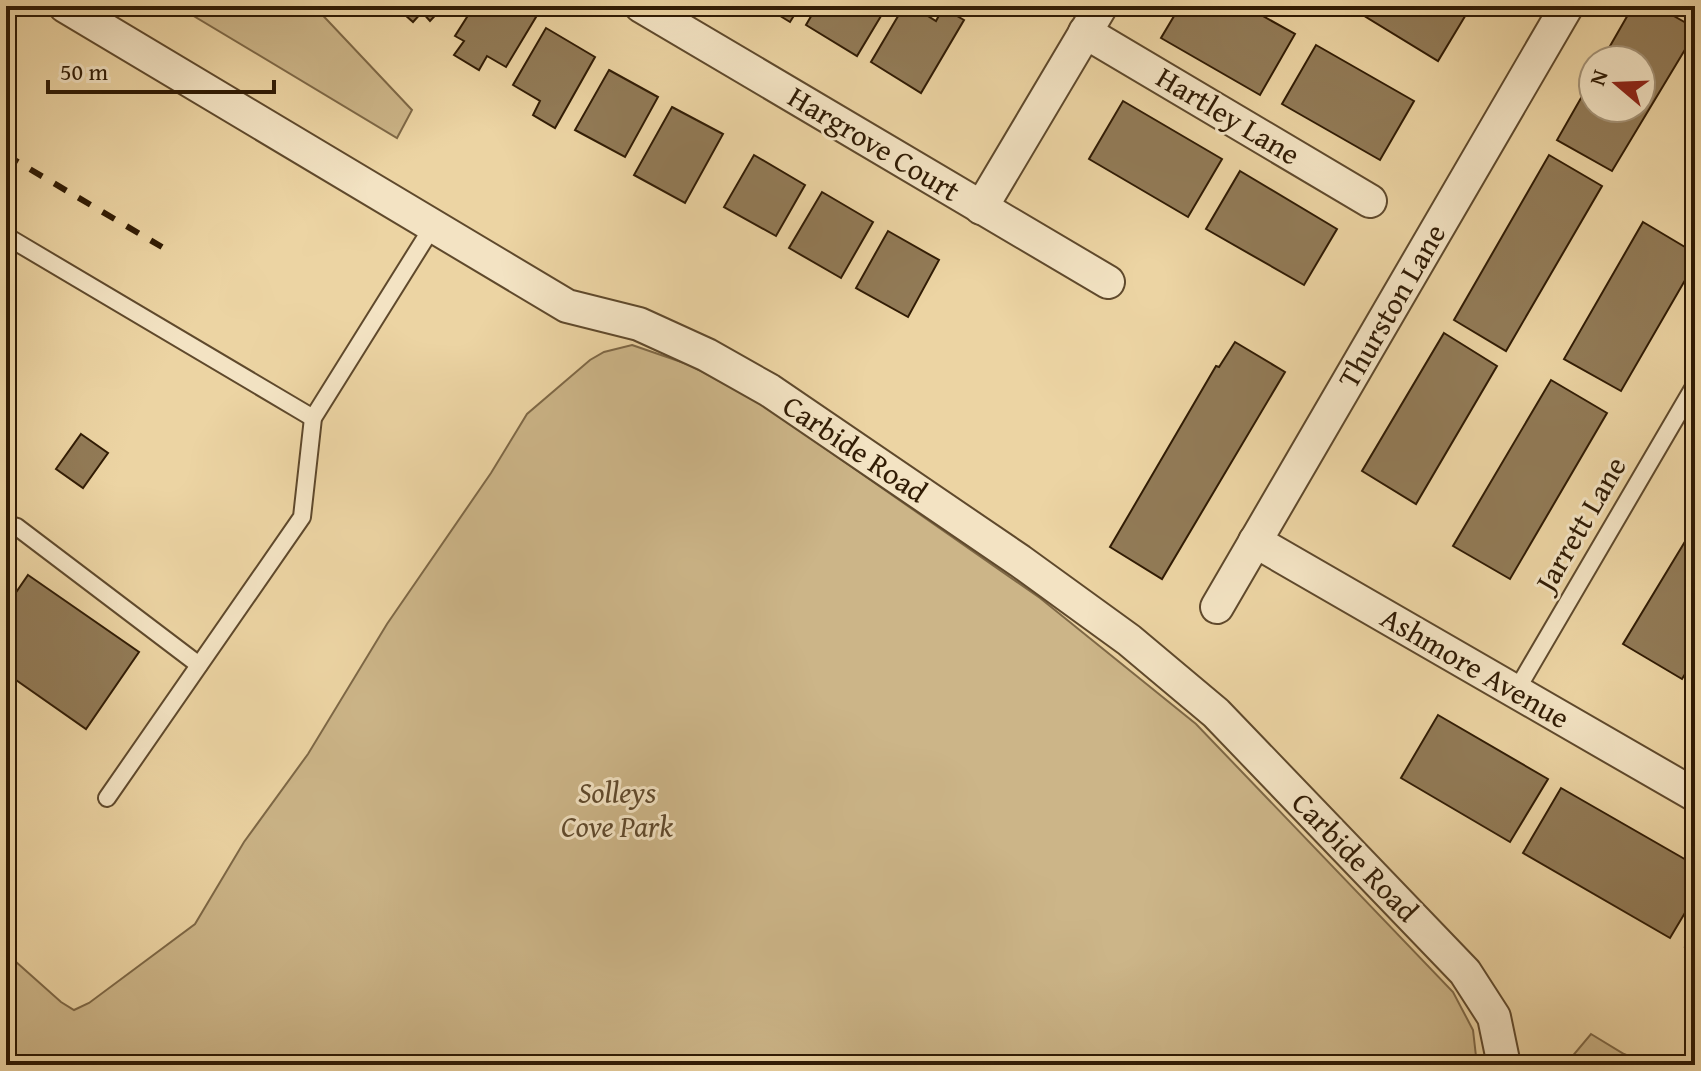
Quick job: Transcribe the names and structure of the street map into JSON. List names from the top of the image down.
{
  "streets": {
    "street": [
      "Hartley Lane",
      "Hargrove Court",
      "Thurston Lane",
      "Carbide Road",
      "Ashmore Avenue"
    ],
    "lane": ["Jarrett Lane"]
  },
  "crossings": [
    ["Thurston Lane", "Ashmore Avenue"],
    ["Jarrett Lane", "Ashmore Avenue"]
  ],
  "parks": ["Solleys Cove Park"],
  "scale_bar": "50 m",
  "north": "left"
}
